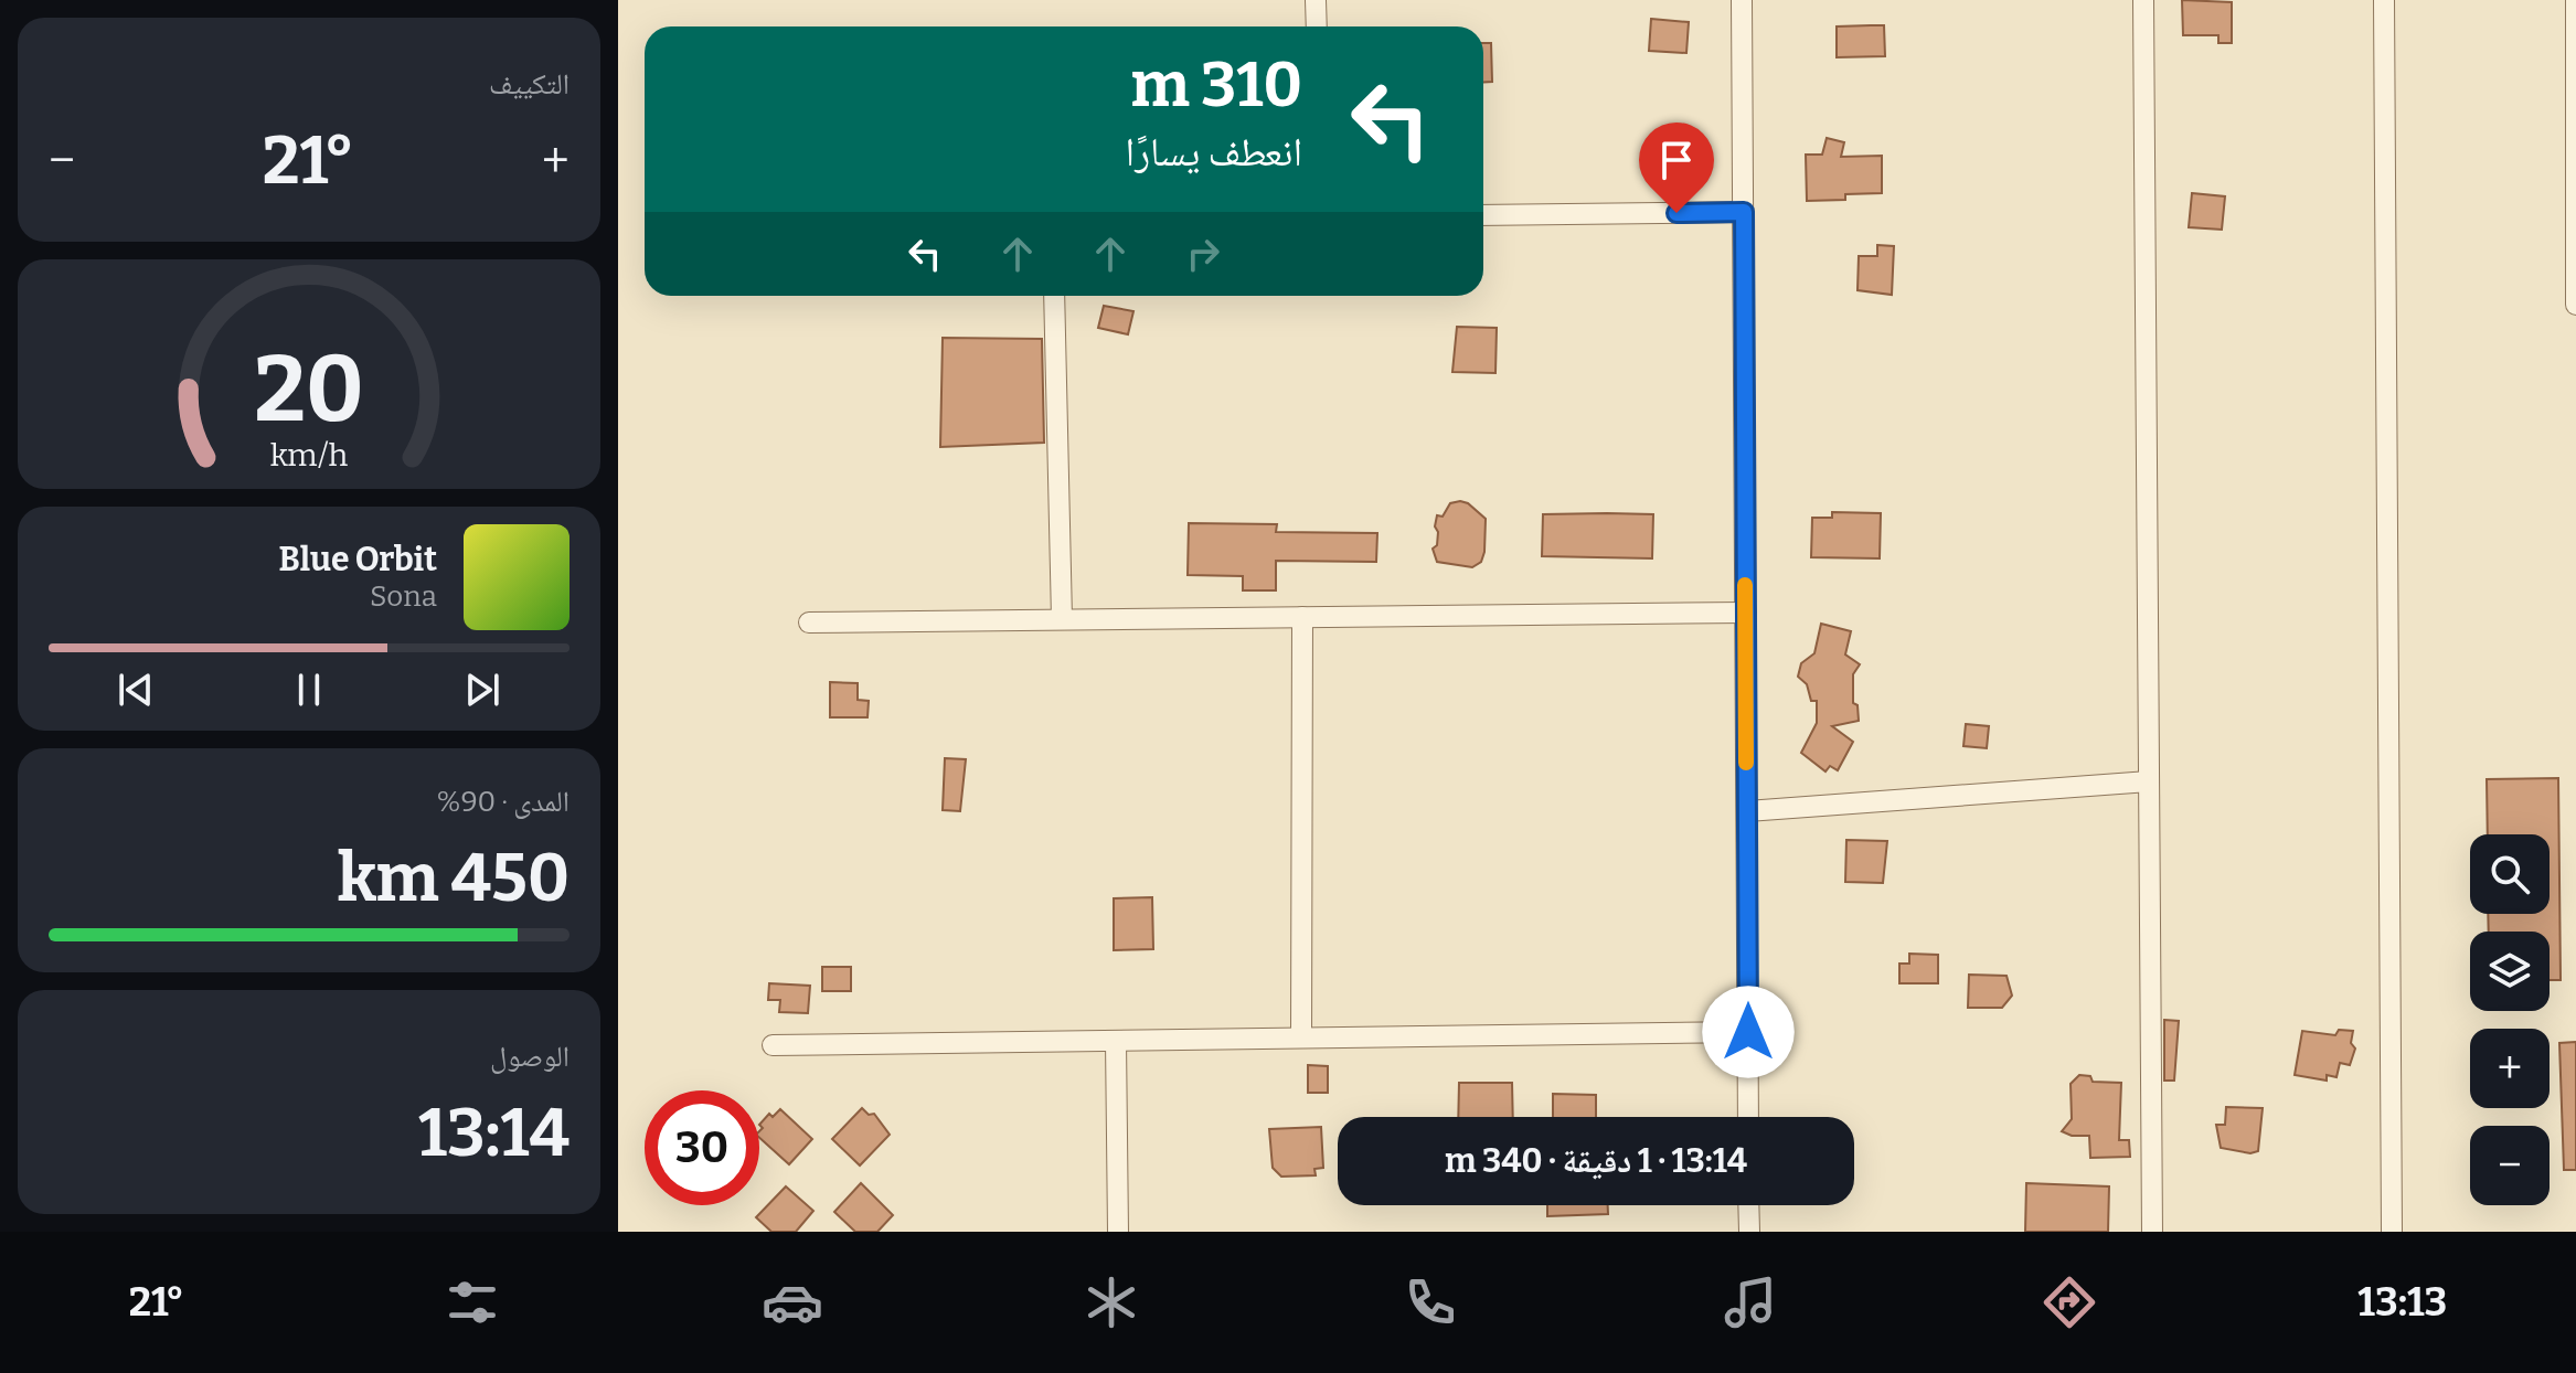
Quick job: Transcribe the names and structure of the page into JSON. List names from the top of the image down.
{
  "page": {
    "tile": [
      "التكييف",
      ["المدى · 90%", "450 km"],
      ["الوصول", "13:14"]
    ],
    "turn": ["310 m", "انعطف يسارًا"],
    "heat": ["−", "21°", "+"],
    "song": ["Blue Orbit", "Sona"],
    "map_buttons": ["+", "−"],
    "limit": "30",
    "trip": "13:14 · 1 دقيقة · 340 m",
    "tabs": ["13:13", "21°"],
    "gauge": ["20", "km/h"]
  }
}
